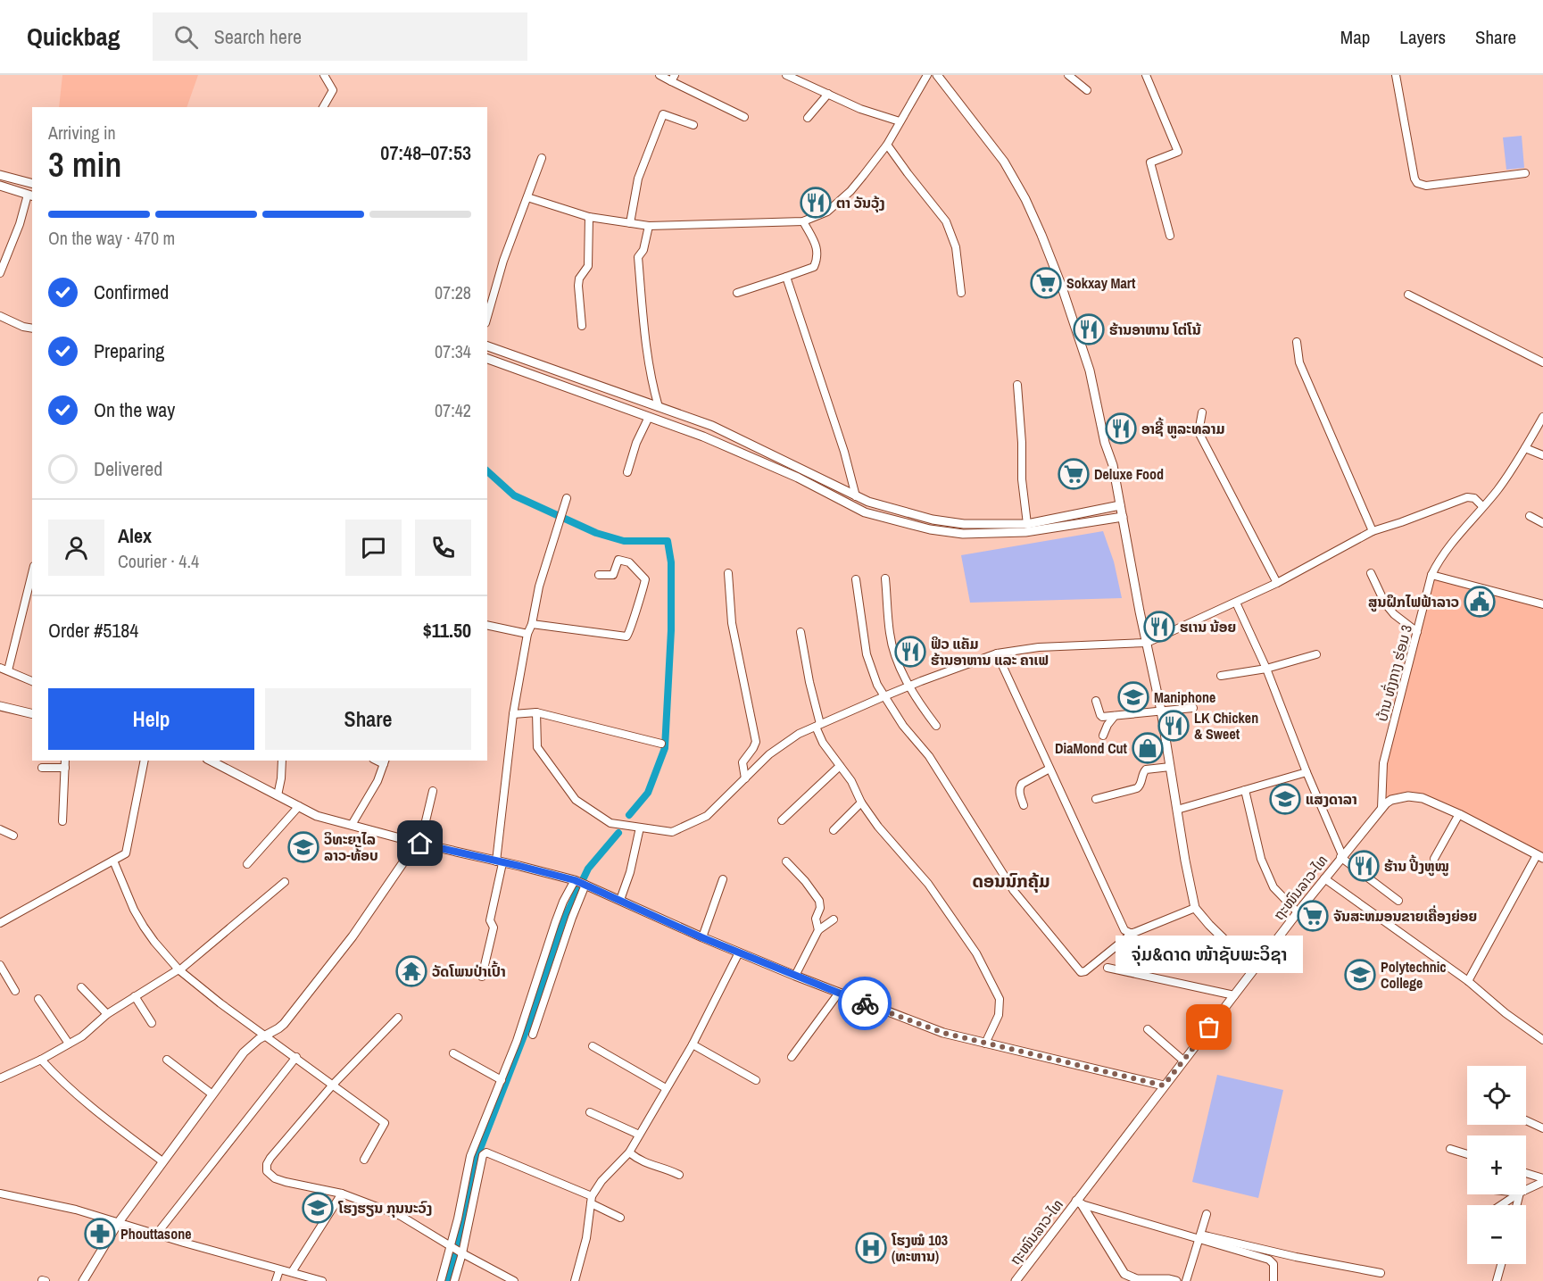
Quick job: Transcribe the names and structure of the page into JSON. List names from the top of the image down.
{
  "streets": {
    "street": ["ບ້ານ ທົ່ງກາງ ຮ່ອມ 3", "ຖະໜົນລາວ-ໄທ"]
  },
  "crossings": [
    ["ບ້ານ ທົ່ງກາງ ຮ່ອມ 3", "ຖະໜົນລາວ-ໄທ"]
  ],
  "districts": ["ດອນນົກຄຸ້ມ"],
  "places": {
    "restaurant": [
      "ຕາ ວັນວຸ້ງ",
      "ຮ້ານອາຫານ ໂຕ່ໂນ້",
      "ອາຊີ້ ຫູລະທລາມ",
      "ຮເານ ນ້ອຍ",
      "ຟິວ ແຄັມ ຮ້ານອາຫານ ແລະ ຄາເຟ",
      "LK Chicken & Sweet",
      "ຮ້ານ ປີ້ງຫູໝູ"
    ],
    "supermarket": ["Sokxay Mart", "Deluxe Food", "ຈັນສະຫມອນຂາຍເຄື່ອງຍ່ອຍ"],
    "public building": ["ສູນຝຶກໄຟຟ້າລາວ"],
    "school or university": [
      "Maniphone",
      "ແສງດາລາ",
      "ວິທະຍາໄລ ລາວ-ທ້ັອບ",
      "Polytechnic College",
      "ໂຮງຮຽນ ກຸນນະວົງ"
    ],
    "shop": ["DiaMond Cut"],
    "temple": ["ວັດໂພນປ່າເປົ້າ"],
    "other": ["ຈຸ່ມ&ດາດ ໜ້າຊັບພະວິຊາ"],
    "pharmacy": ["Phouttasone"],
    "hospital": ["ໂຮງໝໍ 103 (ທະຫານ)"]
  },
  "page": {
    "header": "Quickbag",
    "search": "Search here",
    "nav": ["Map", "Layers", "Share"],
    "heading": ["3 min", "Arriving in", "07:48–07:53"],
    "panel": [
      "Alex",
      "Courier · 4.4",
      "Order #5184",
      "$11.50"
    ],
    "bar": "On the way · 470 m",
    "list": [
      ["Confirmed", "07:28"],
      ["Preparing", "07:34"],
      ["On the way", "07:42"],
      "Delivered"
    ],
    "buttons": ["Help", "Share"],
    "bubble": "ຈຸ່ມ&ດາດ ໜ້າຊັບພະວິຊາ",
    "map_buttons": ["+", "−"]
  }
}
